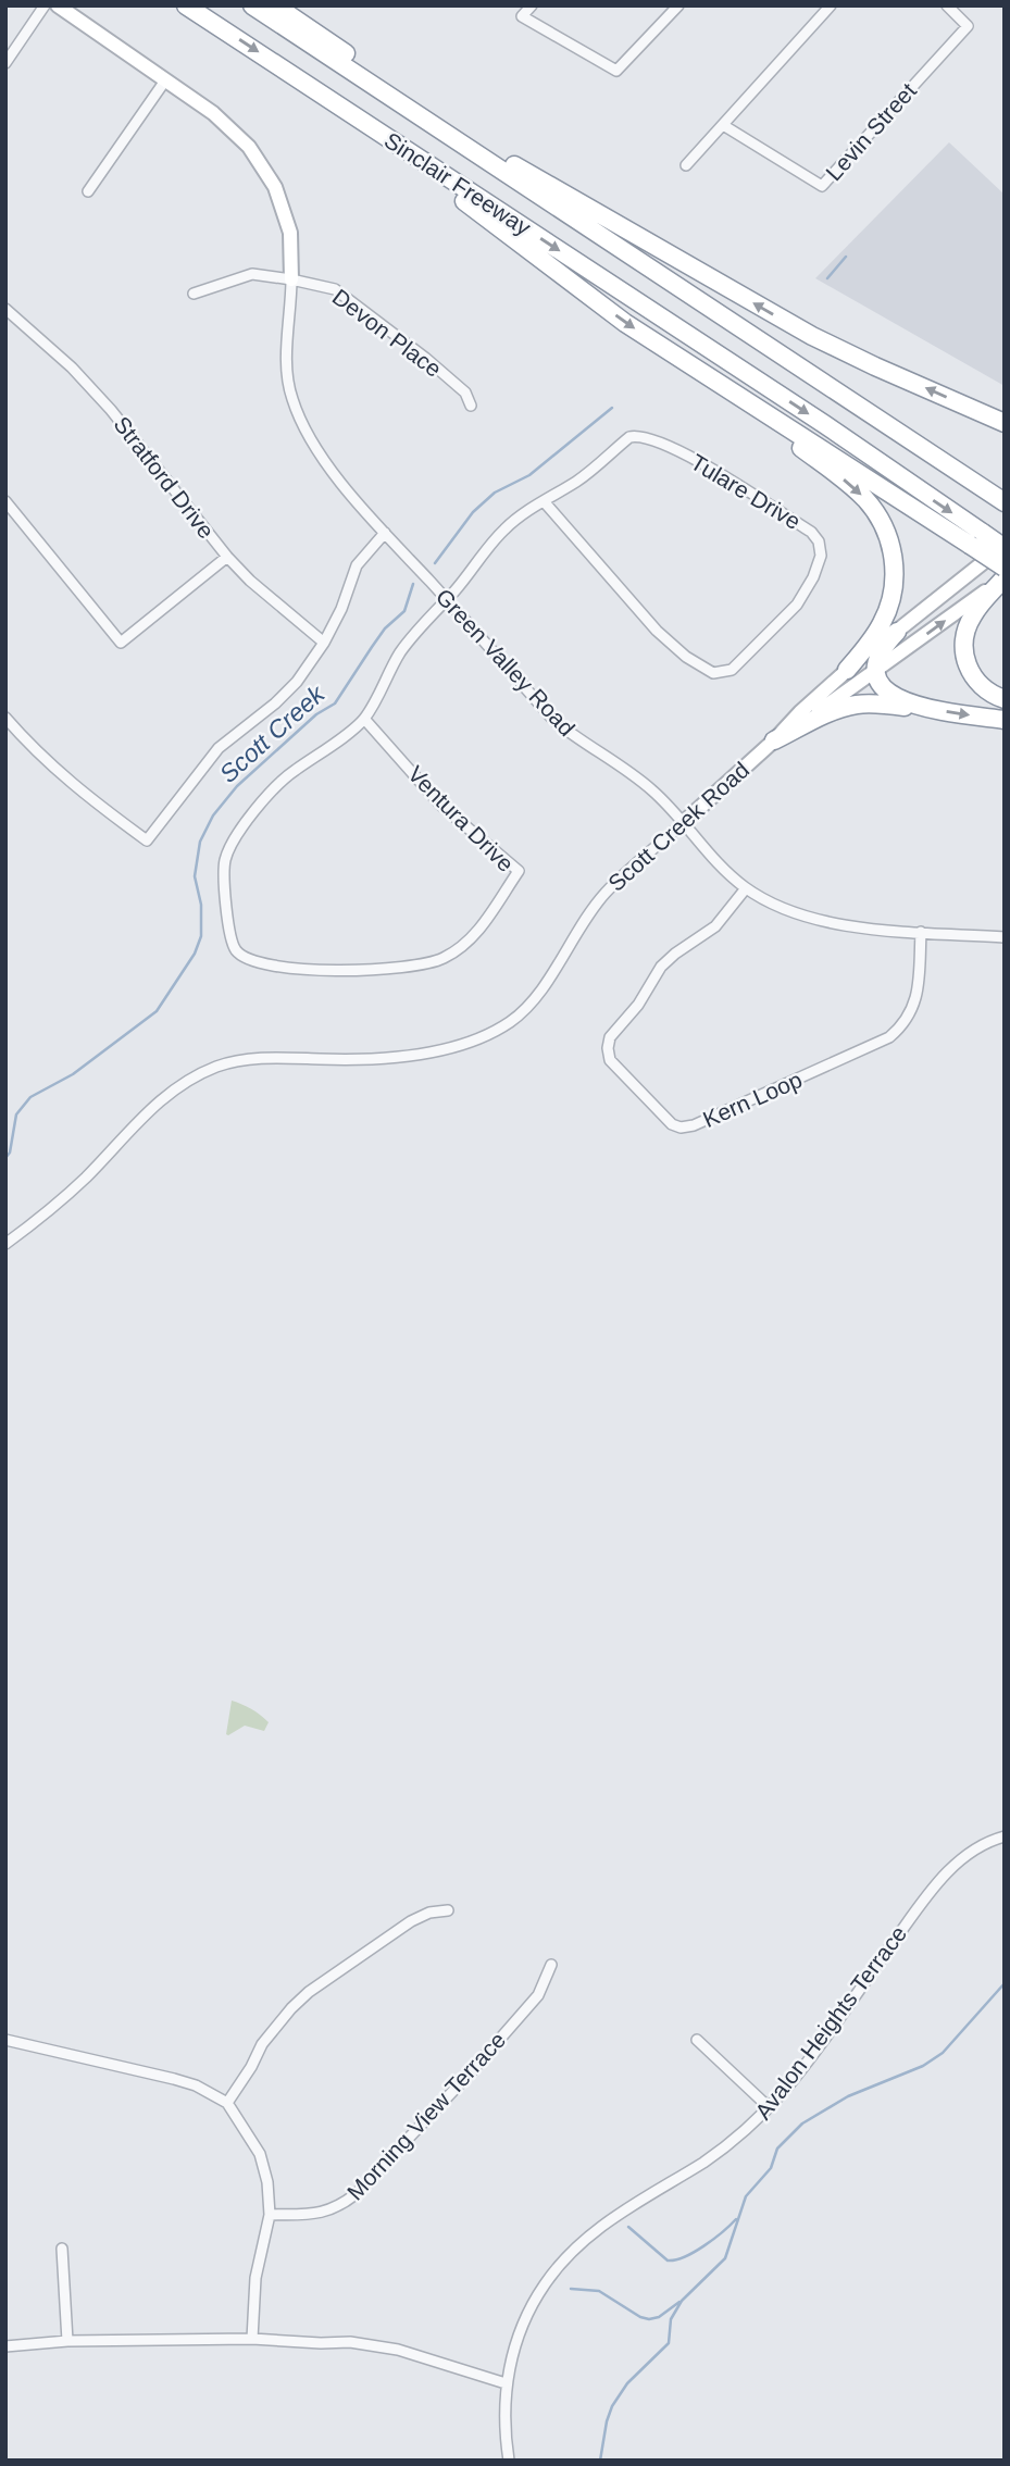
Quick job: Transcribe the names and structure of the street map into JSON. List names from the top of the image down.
{
  "streets": {
    "highway": ["Sinclair Freeway"],
    "street": [
      "Levin Street",
      "Devon Place",
      "Stratford Drive",
      "Tulare Drive",
      "Green Valley Road",
      "Ventura Drive",
      "Scott Creek Road",
      "Kern Loop",
      "Avalon Heights Terrace",
      "Morning View Terrace"
    ]
  },
  "crossings": [
    ["Devon Place", "Green Valley Road"],
    ["Tulare Drive", "Green Valley Road"],
    ["Tulare Drive", "Ventura Drive"],
    ["Green Valley Road", "Scott Creek Road"],
    ["Green Valley Road", "Kern Loop"]
  ],
  "water": ["Scott Creek"]
}
